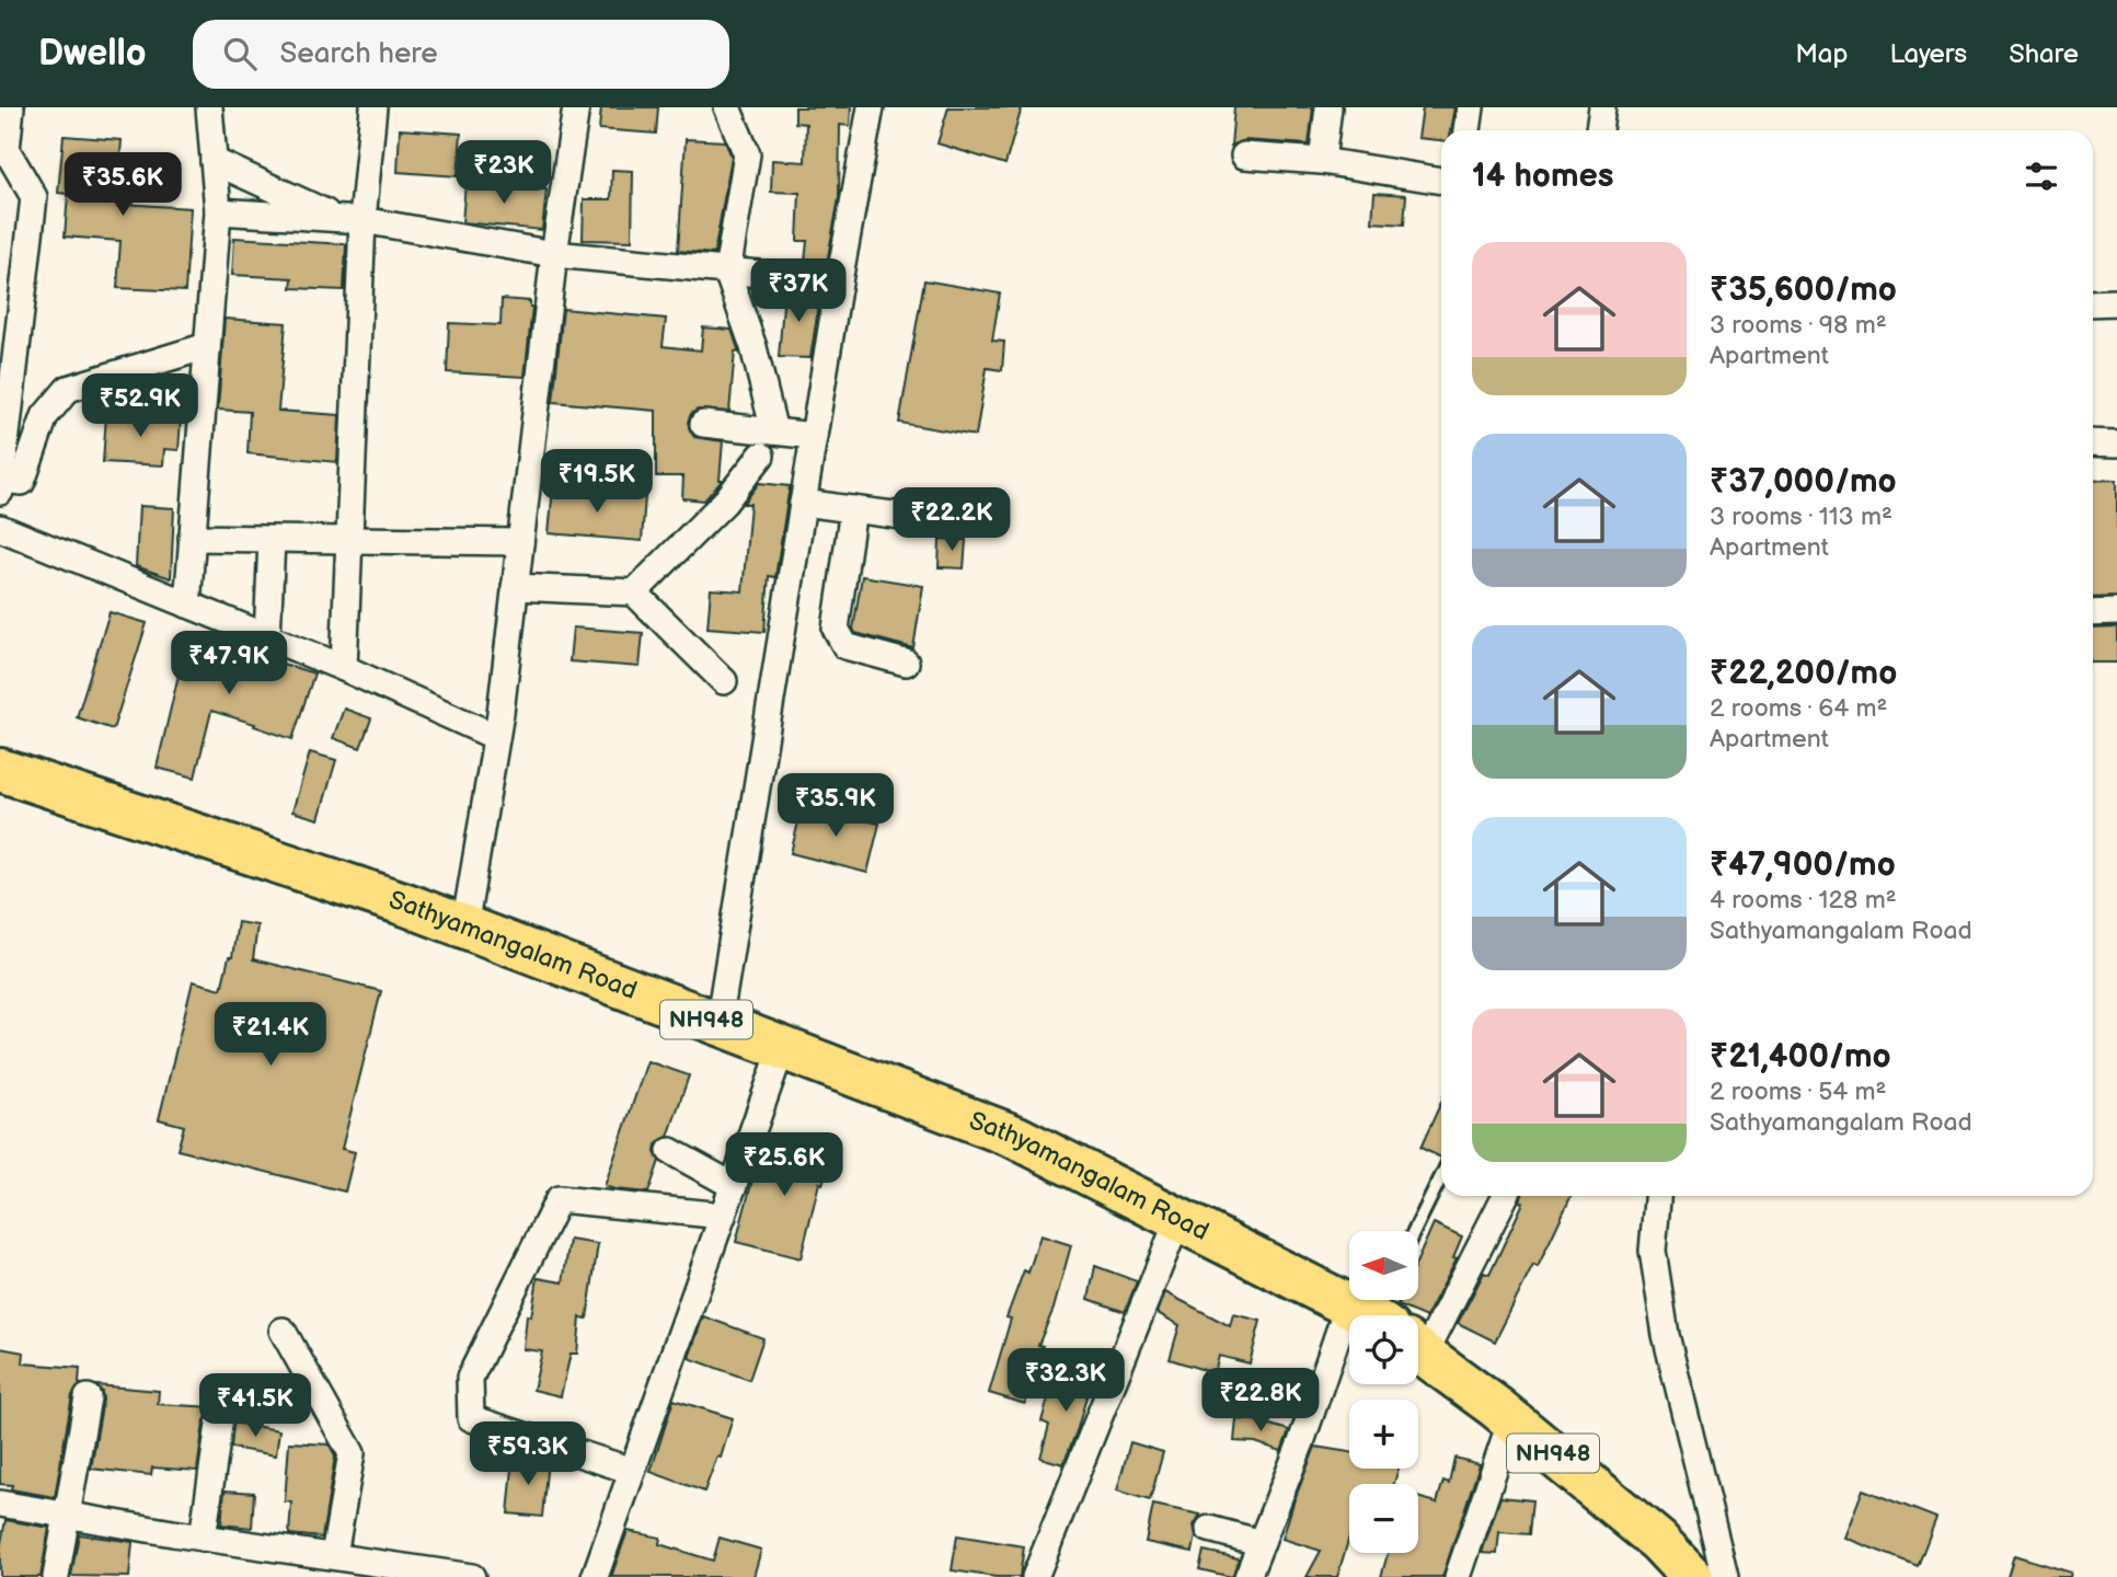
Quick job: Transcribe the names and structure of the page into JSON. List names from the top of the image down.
{
  "streets": {
    "highway": ["Sathyamangalam Road", "NH948"]
  },
  "north": "left",
  "page": {
    "header": "Dwello",
    "search": "Search here",
    "nav": ["Map", "Layers", "Share"],
    "heading": "14 homes",
    "price": [
      "₹23K",
      "₹35.6K",
      "₹37K",
      "₹52.9K",
      "₹19.5K",
      "₹22.2K",
      "₹47.9K",
      "₹35.9K",
      "₹21.4K",
      "₹25.6K",
      "₹32.3K",
      "₹22.8K",
      "₹41.5K",
      "₹59.3K"
    ],
    "list": [
      {
        "name": "₹35,600/mo",
        "note": "3 rooms · 98 m² · Apartment"
      },
      {
        "name": "₹37,000/mo",
        "note": "3 rooms · 113 m² · Apartment"
      },
      {
        "name": "₹22,200/mo",
        "note": "2 rooms · 64 m² · Apartment"
      },
      {
        "name": "₹47,900/mo",
        "note": "4 rooms · 128 m² · Sathyamangalam Road"
      },
      {
        "name": "₹21,400/mo",
        "note": "2 rooms · 54 m² · Sathyamangalam Road"
      }
    ],
    "map_buttons": ["+", "−"]
  }
}
